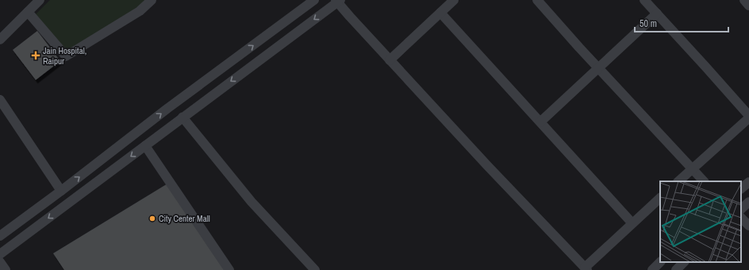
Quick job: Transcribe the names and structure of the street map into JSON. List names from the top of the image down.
{
  "places": {
    "health": ["Jain Hospital, Raipur"],
    "other": ["City Center Mall"]
  },
  "scale_bar": "50 m"
}
